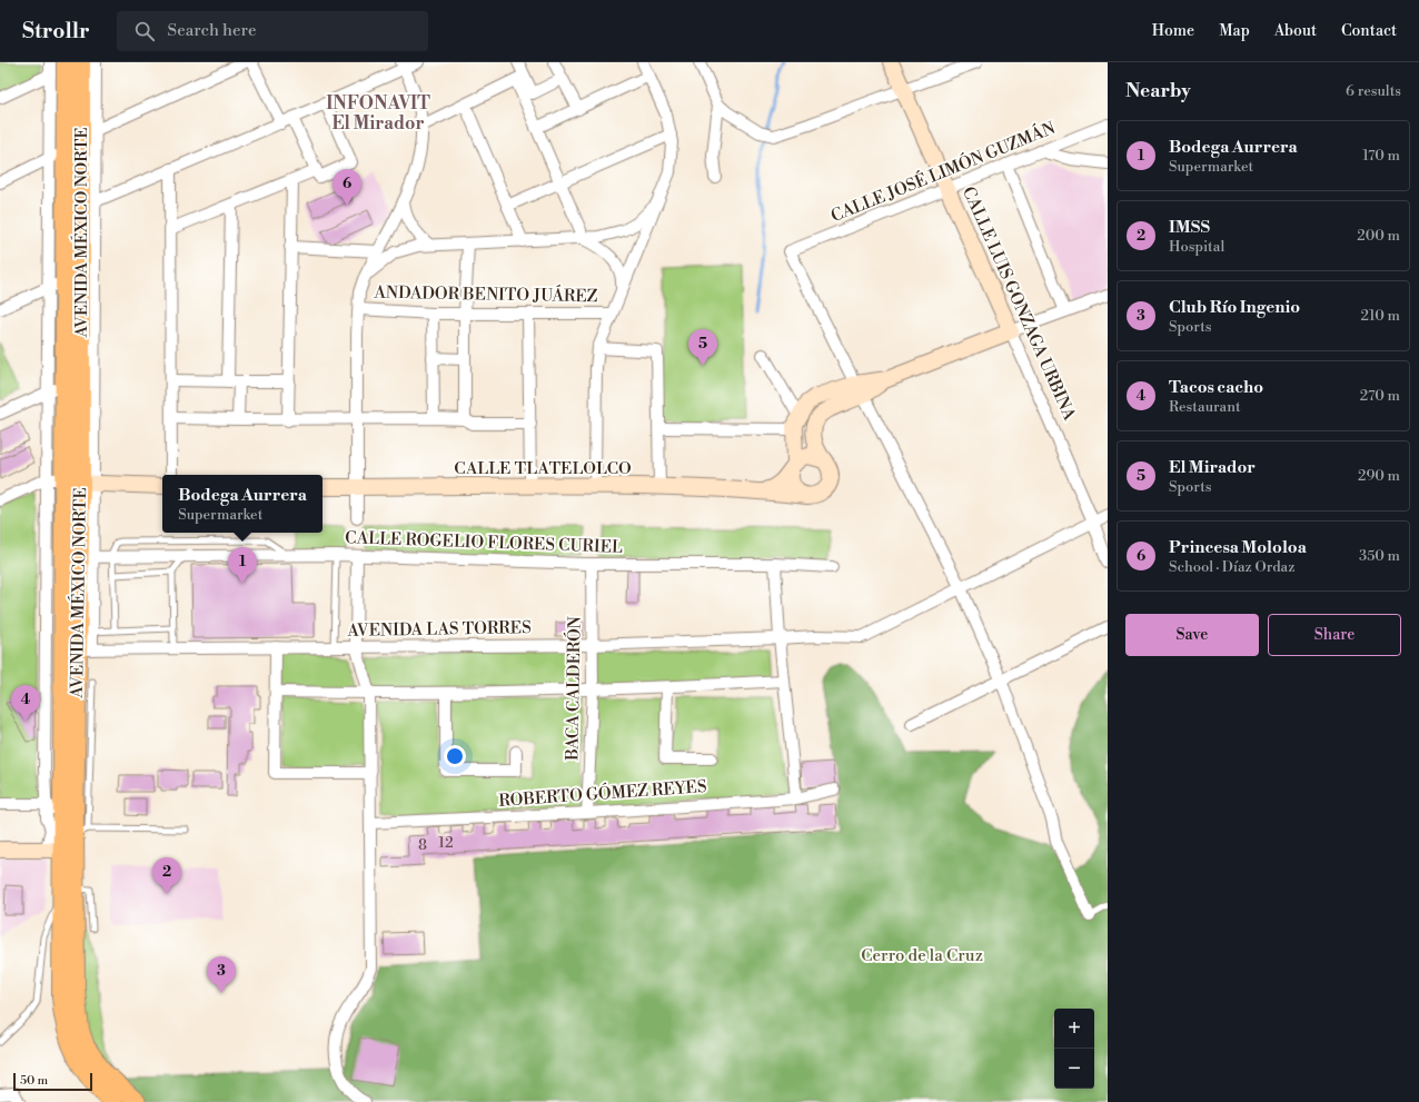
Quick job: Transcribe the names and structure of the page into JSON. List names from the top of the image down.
{
  "streets": {
    "main road": ["AVENIDA MÉXICO NORTE"],
    "street": [
      "CALLE JOSÉ LIMÓN GUZMÁN",
      "ANDADOR BENITO JUÁREZ",
      "CALLE LUIS GONZAGA URBINA",
      "CALLE TLATELOLCO",
      "CALLE ROGELIO FLORES CURIEL",
      "AVENIDA LAS TORRES",
      "BACA CALDERÓN",
      "ROBERTO GÓMEZ REYES"
    ]
  },
  "crossings": [
    ["CALLE JOSÉ LIMÓN GUZMÁN", "CALLE LUIS GONZAGA URBINA"],
    ["AVENIDA MÉXICO NORTE", "CALLE ROGELIO FLORES CURIEL"],
    ["AVENIDA MÉXICO NORTE", "AVENIDA LAS TORRES"],
    ["CALLE LUIS GONZAGA URBINA", "AVENIDA LAS TORRES"],
    ["CALLE ROGELIO FLORES CURIEL", "BACA CALDERÓN"],
    ["AVENIDA LAS TORRES", "BACA CALDERÓN"],
    ["BACA CALDERÓN", "ROBERTO GÓMEZ REYES"]
  ],
  "districts": ["INFONAVIT El Mirador"],
  "parks": ["Cerro de la Cruz"],
  "house_numbers": ["12", "8"],
  "scale_bar": "50 m",
  "page": {
    "header": "Strollr",
    "search": "Search here",
    "nav": [
      "Home",
      "Map",
      "About",
      "Contact"
    ],
    "heading": ["Nearby", "6 results"],
    "list": [
      {
        "mark": "1",
        "name": "Bodega Aurrera",
        "note": "Supermarket",
        "value": "170 m"
      },
      {
        "mark": "2",
        "name": "IMSS",
        "note": "Hospital",
        "value": "200 m"
      },
      {
        "mark": "3",
        "name": "Club Río Ingenio",
        "note": "Sports",
        "value": "210 m"
      },
      {
        "mark": "4",
        "name": "Tacos cacho",
        "note": "Restaurant",
        "value": "270 m"
      },
      {
        "mark": "5",
        "name": "El Mirador",
        "note": "Sports",
        "value": "290 m"
      },
      {
        "mark": "6",
        "name": "Princesa Mololoa",
        "note": "School · Díaz Ordaz",
        "value": "350 m"
      }
    ],
    "pins": [
      "6",
      "5",
      "1",
      "4",
      "2",
      "3"
    ],
    "popup": ["Bodega Aurrera", "Supermarket"],
    "buttons": ["Save", "Share"],
    "map_buttons": ["+", "−"],
    "scale": "50 m"
  }
}
